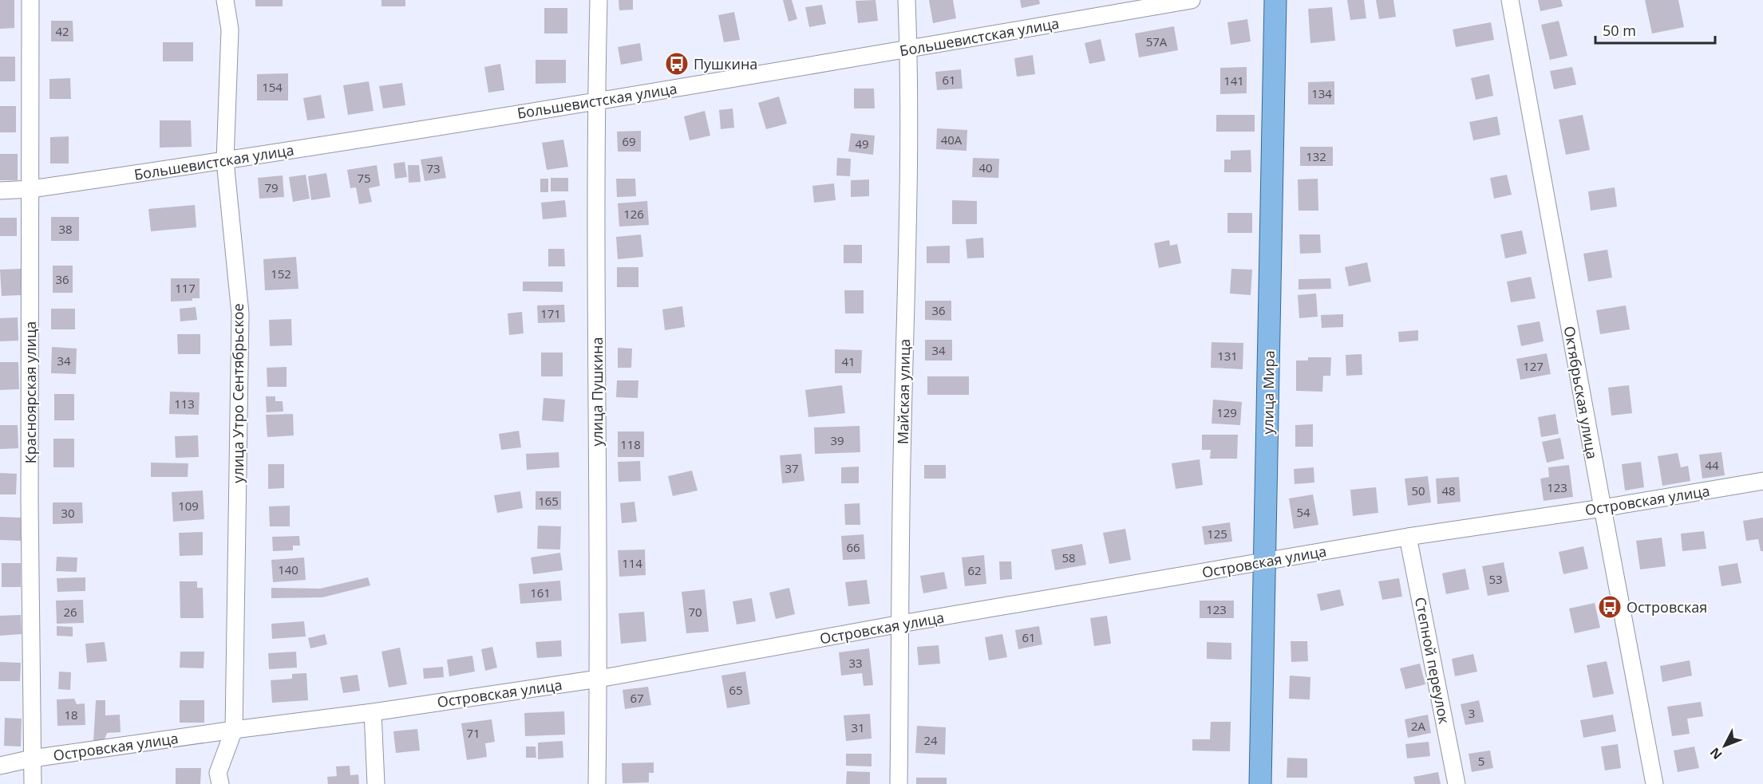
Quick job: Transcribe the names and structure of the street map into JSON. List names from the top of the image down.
{
  "streets": {
    "main road": ["улица Мира"],
    "street": [
      "Большевистская улица",
      "улица Пушкина",
      "Майская улица",
      "Красноярская улица",
      "Октябрьская улица",
      "улица Утро Сентябрьское",
      "Островская улица",
      "Степной переулок"
    ]
  },
  "crossings": [
    ["Большевистская улица", "улица Пушкина"],
    ["Большевистская улица", "Майская улица"],
    ["Большевистская улица", "Красноярская улица"],
    ["Большевистская улица", "улица Утро Сентябрьское"],
    ["улица Пушкина", "Островская улица"],
    ["Майская улица", "Островская улица"],
    ["Красноярская улица", "Островская улица"],
    ["улица Мира", "Островская улица"],
    ["Октябрьская улица", "Островская улица"],
    ["улица Утро Сентябрьское", "Островская улица"],
    ["Островская улица", "Степной переулок"]
  ],
  "places": {
    "bus stop": ["Пушкина", "Островская"]
  },
  "house_numbers": [
    "42",
    "57А",
    "61",
    "141",
    "154",
    "134",
    "40А",
    "69",
    "49",
    "132",
    "40",
    "73",
    "75",
    "79",
    "126",
    "38",
    "152",
    "36",
    "117",
    "36",
    "171",
    "34",
    "131",
    "34",
    "41",
    "127",
    "113",
    "129",
    "39",
    "118",
    "44",
    "37",
    "123",
    "50",
    "48",
    "165",
    "109",
    "54",
    "30",
    "125",
    "66",
    "58",
    "114",
    "140",
    "62",
    "53",
    "161",
    "123",
    "26",
    "70",
    "61",
    "33",
    "65",
    "67",
    "3",
    "18",
    "2А",
    "31",
    "71",
    "24",
    "5"
  ],
  "scale_bar": "50 m",
  "north": "bottom left"
}
